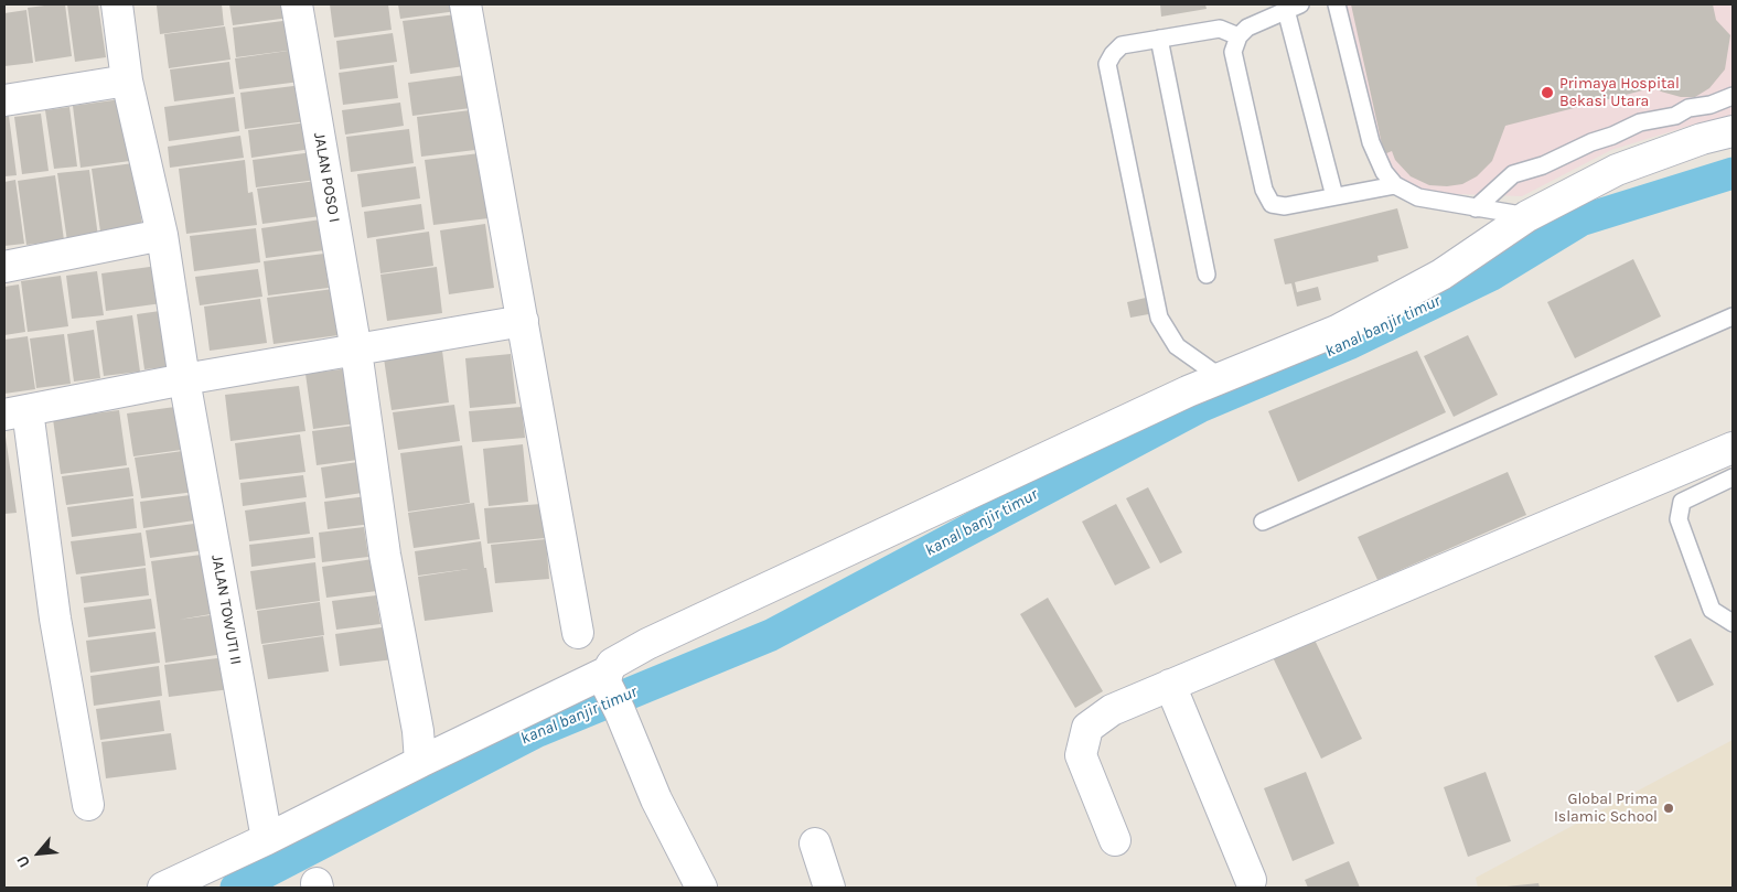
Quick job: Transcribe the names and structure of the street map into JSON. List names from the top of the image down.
{
  "streets": {
    "street": ["JALAN POSO I", "JALAN TOWUTI II"]
  },
  "water": ["kanal banjir timur"],
  "places": ["Primaya Hospital Bekasi Utara", "Global Prima Islamic School"],
  "north": "bottom left"
}
